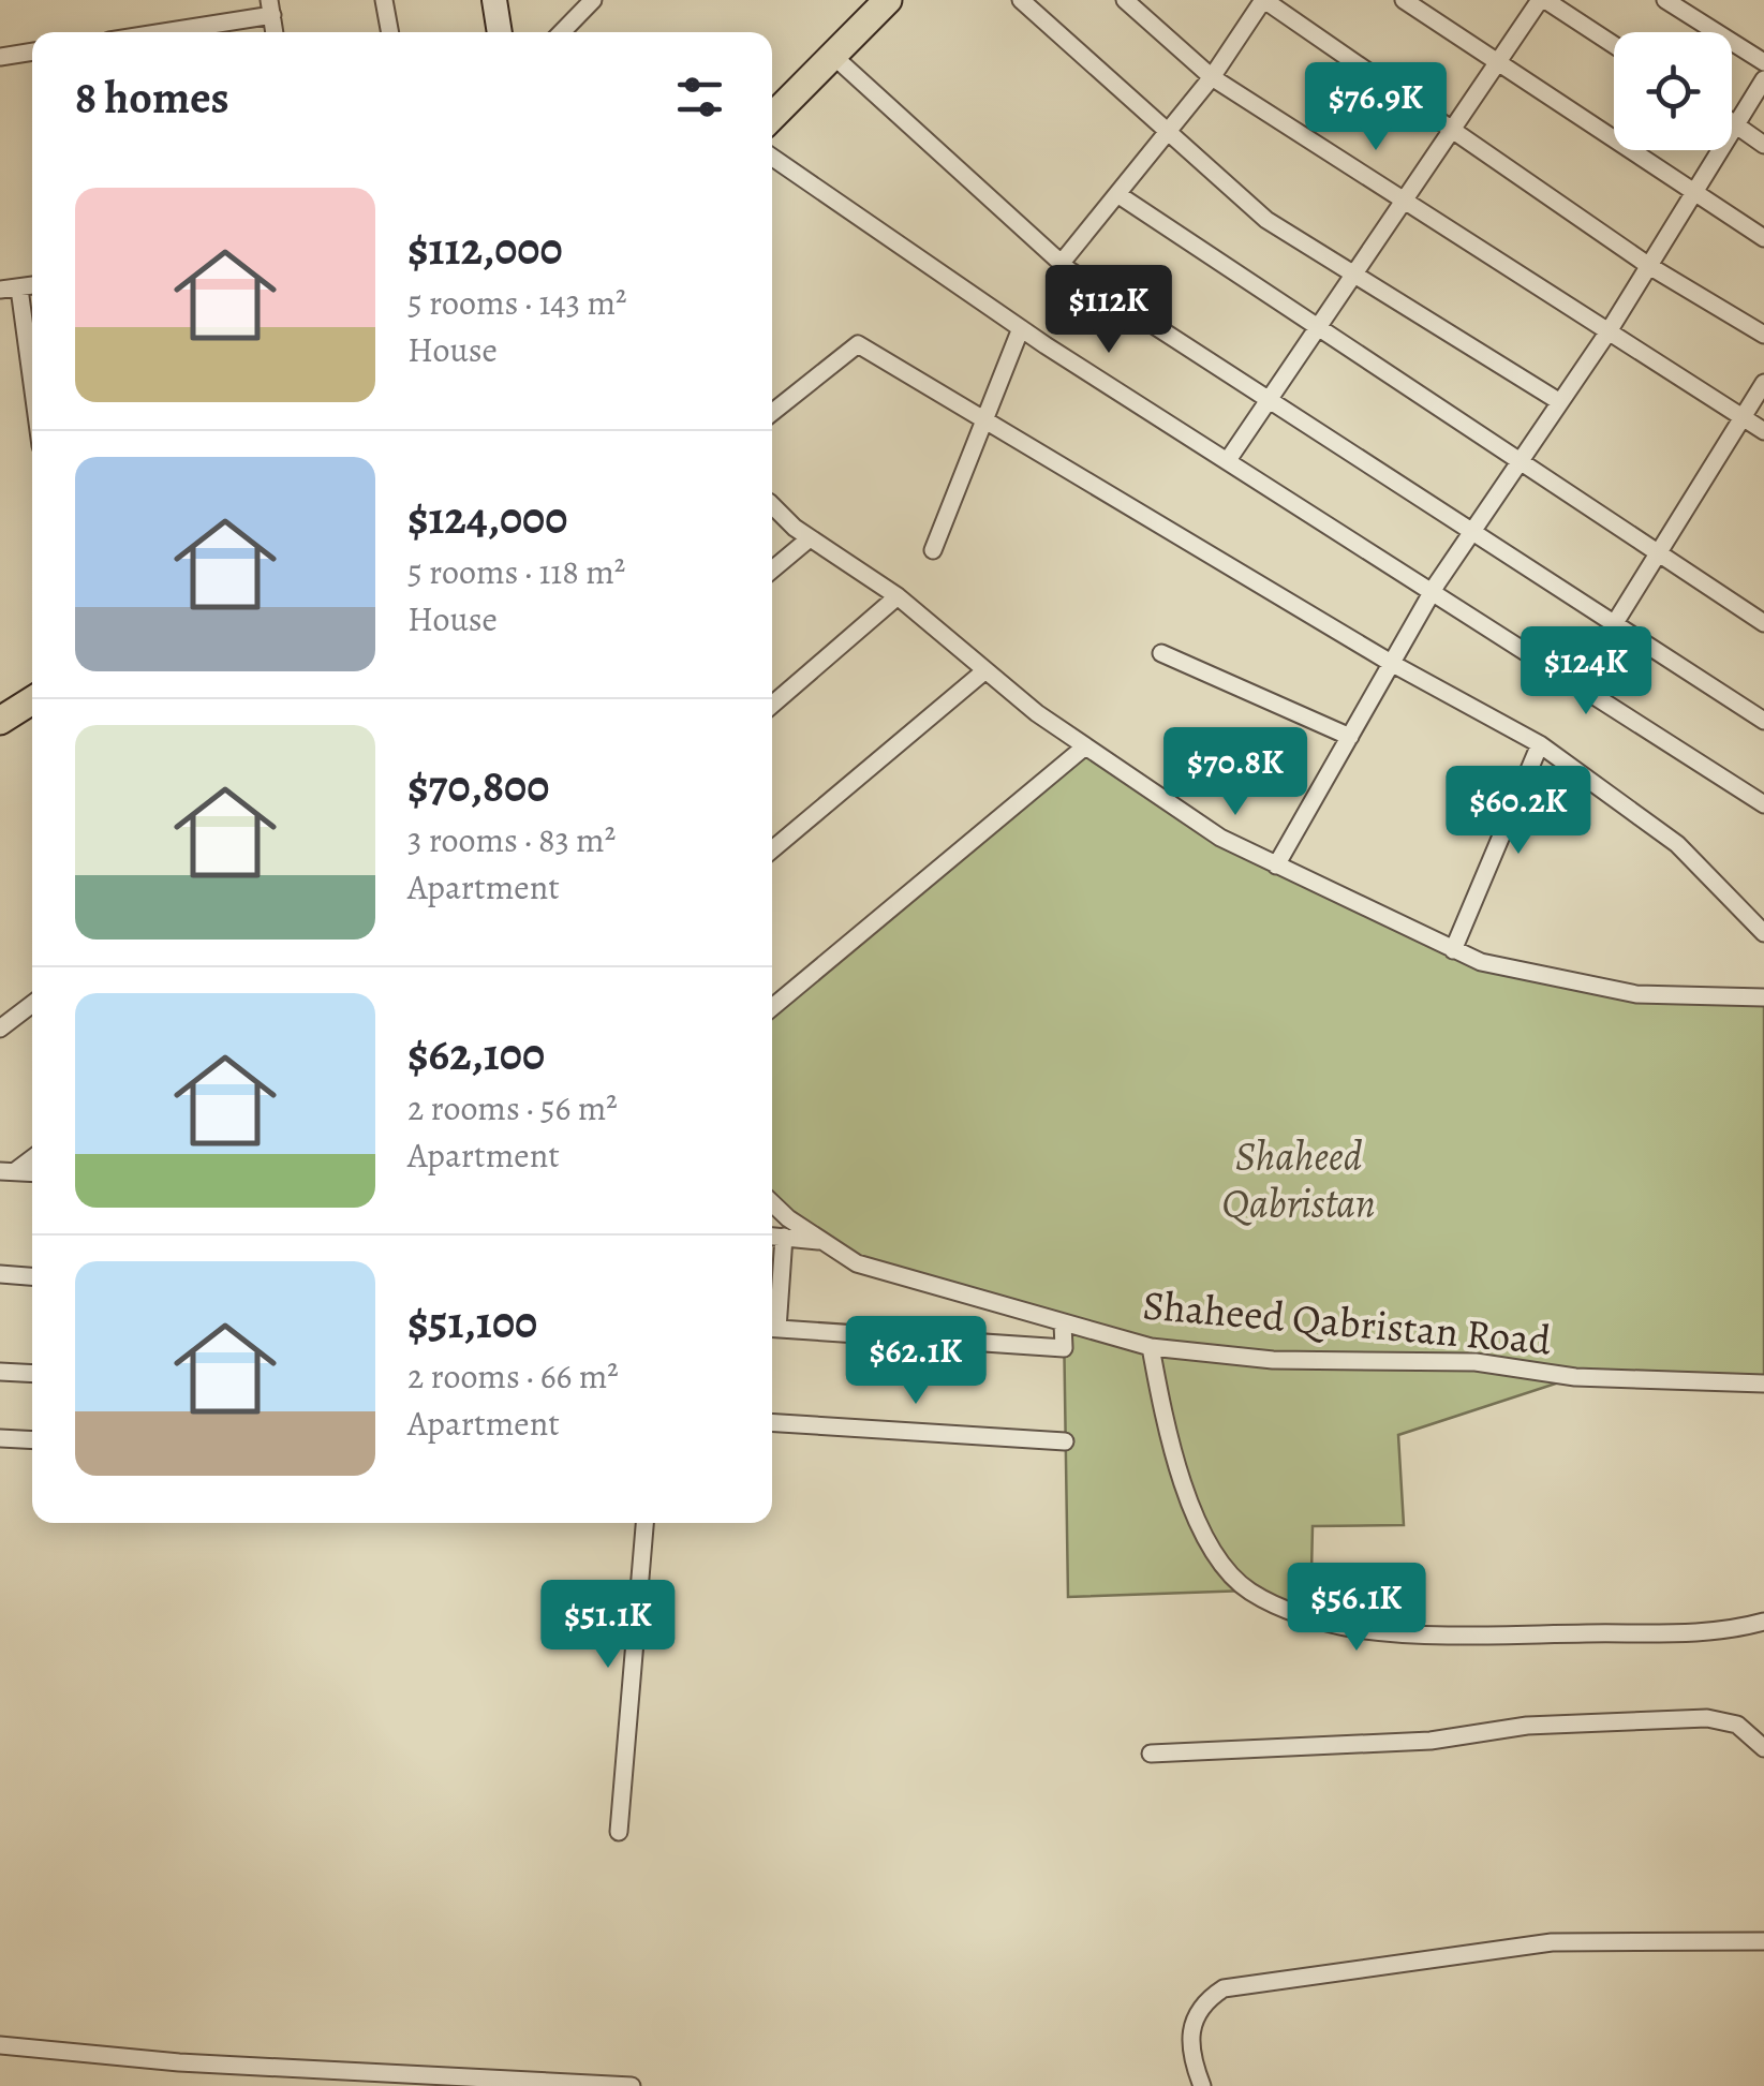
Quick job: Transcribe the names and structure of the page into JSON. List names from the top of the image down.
{
  "streets": {
    "street": ["Shaheed Qabristan Road"]
  },
  "parks": ["Shaheed Qabristan"],
  "page": {
    "heading": "8 homes",
    "price": [
      "$76.9K",
      "$112K",
      "$124K",
      "$70.8K",
      "$60.2K",
      "$62.1K",
      "$56.1K",
      "$51.1K"
    ],
    "list": [
      {
        "name": "$112,000",
        "note": "5 rooms · 143 m² · House"
      },
      {
        "name": "$124,000",
        "note": "5 rooms · 118 m² · House"
      },
      {
        "name": "$70,800",
        "note": "3 rooms · 83 m² · Apartment"
      },
      {
        "name": "$62,100",
        "note": "2 rooms · 56 m² · Apartment"
      },
      {
        "name": "$51,100",
        "note": "2 rooms · 66 m² · Apartment"
      }
    ]
  }
}
